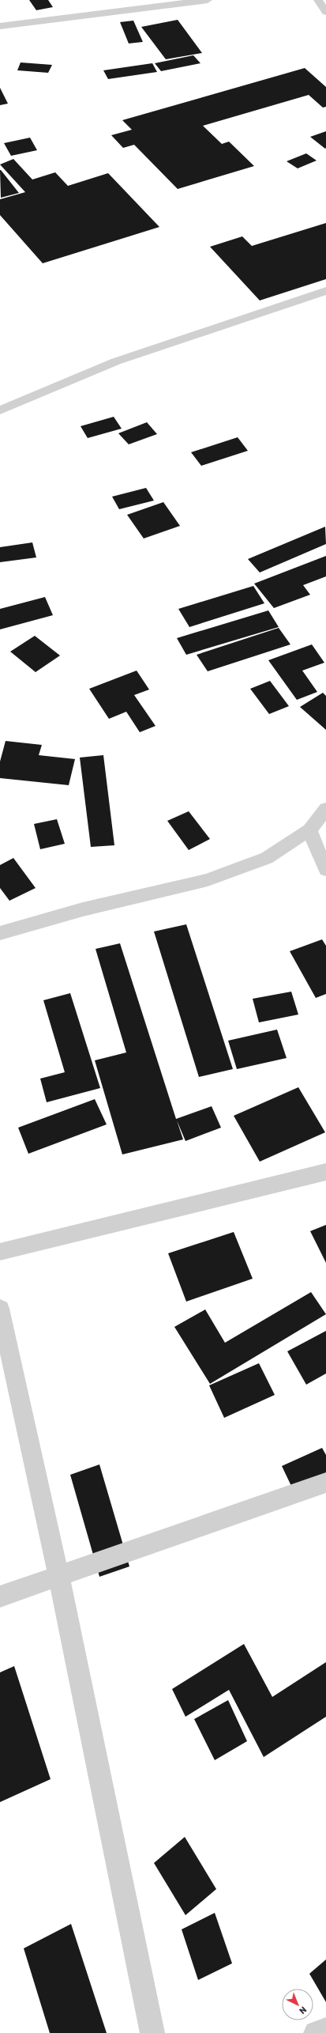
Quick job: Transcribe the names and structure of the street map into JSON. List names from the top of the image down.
{
  "north": "bottom right"
}
